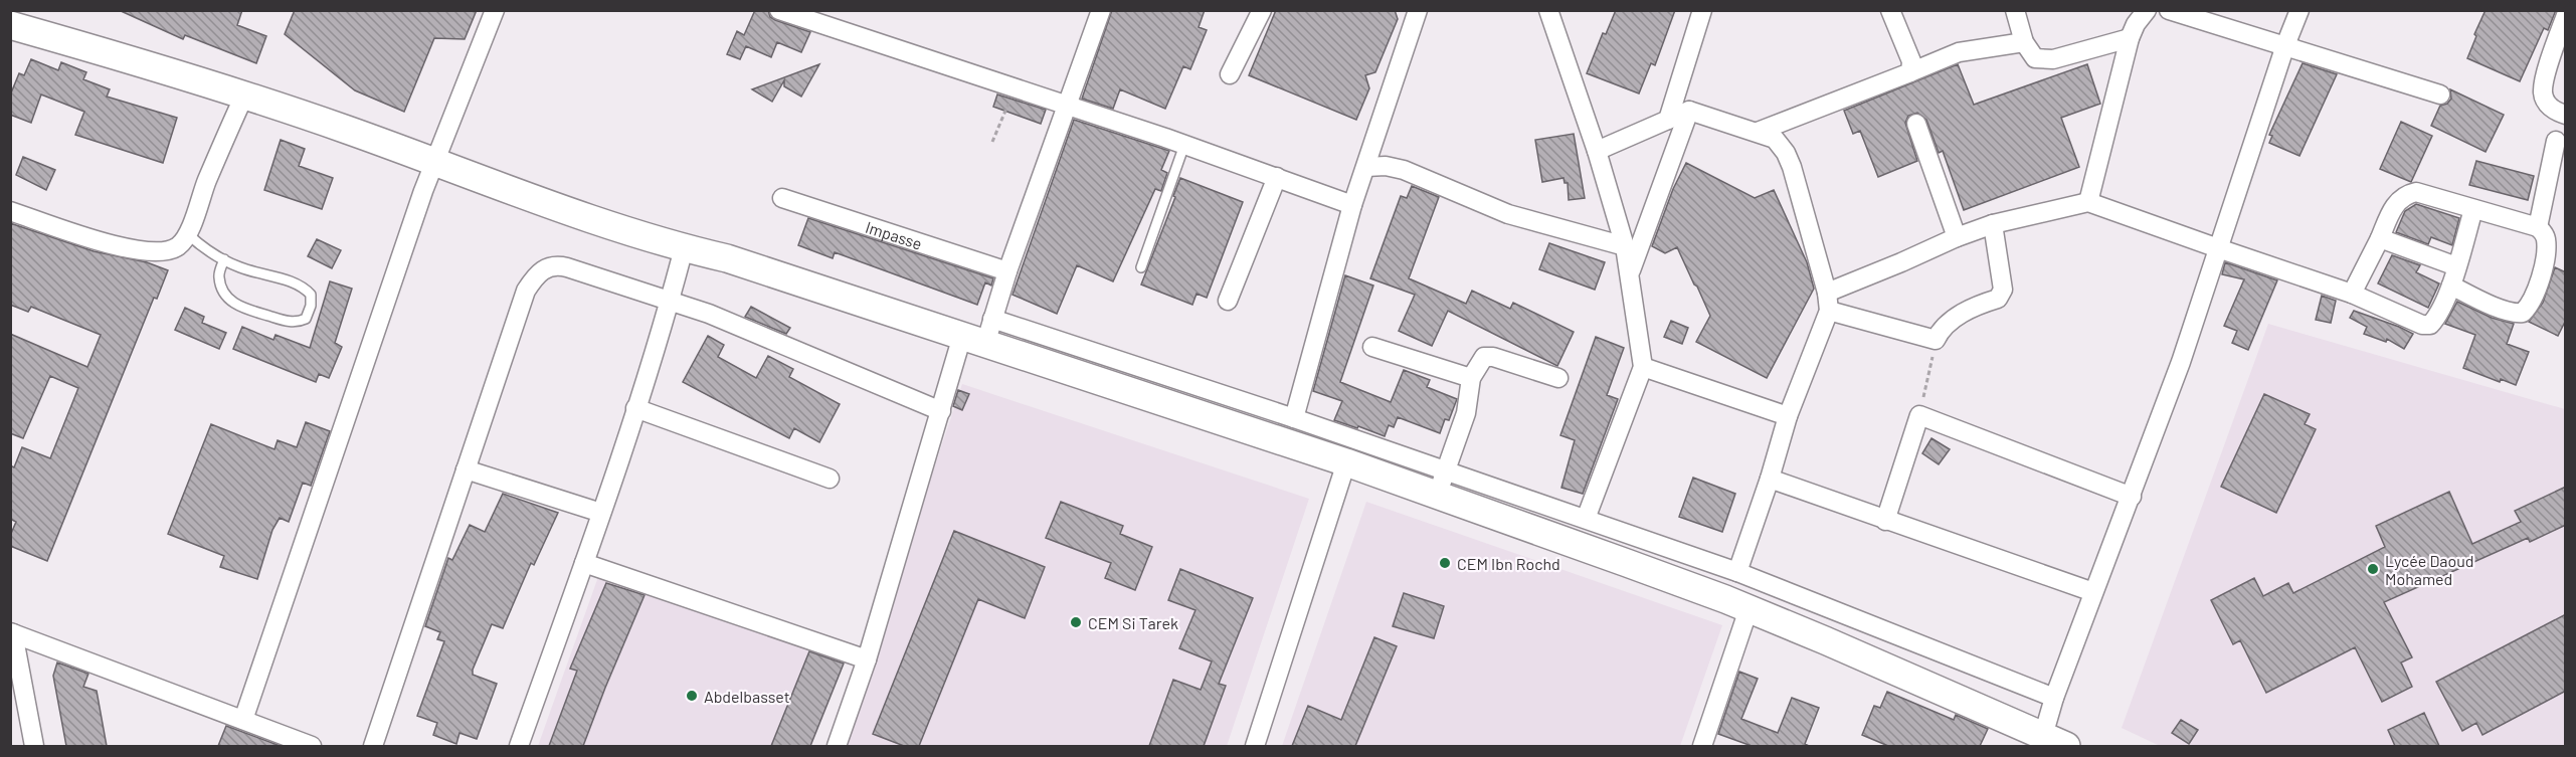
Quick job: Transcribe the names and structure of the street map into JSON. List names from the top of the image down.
{
  "streets": {
    "street": ["Impasse"]
  },
  "places": [
    "CEM Ibn Rochd",
    "Lycée Daoud Mohamed",
    "CEM Si Tarek",
    "Abdelbasset"
  ]
}
